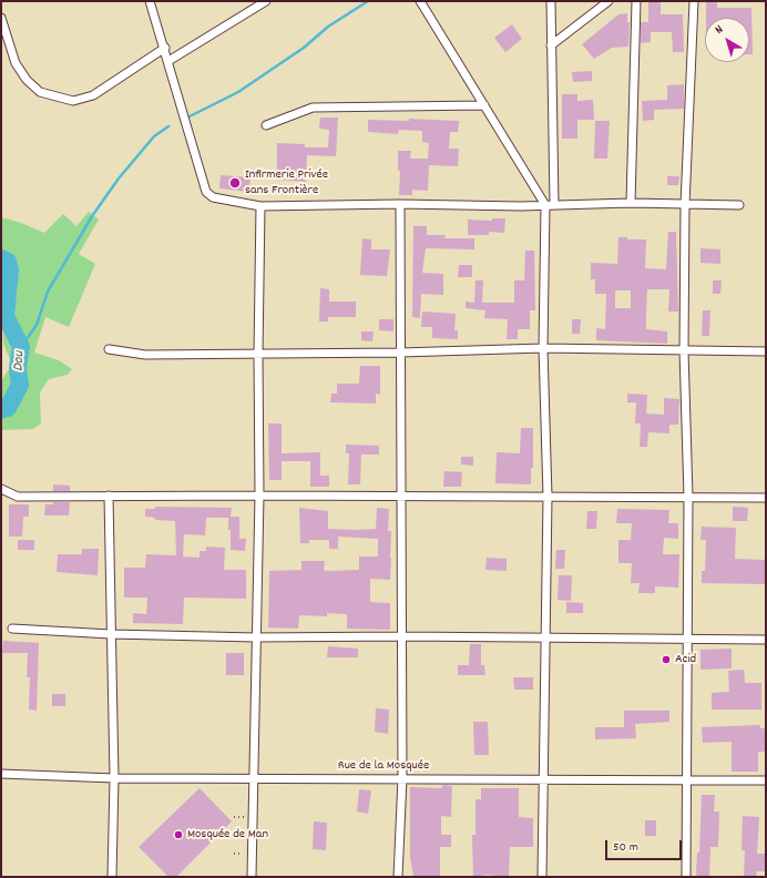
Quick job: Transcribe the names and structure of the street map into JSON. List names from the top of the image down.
{
  "streets": {
    "street": ["Rue de la Mosquée"]
  },
  "water": ["Dou"],
  "places": ["Infirmerie Privée sans Frontière", "Acid", "Mosquée de Man"],
  "scale_bar": "50 m",
  "north": "top left"
}
